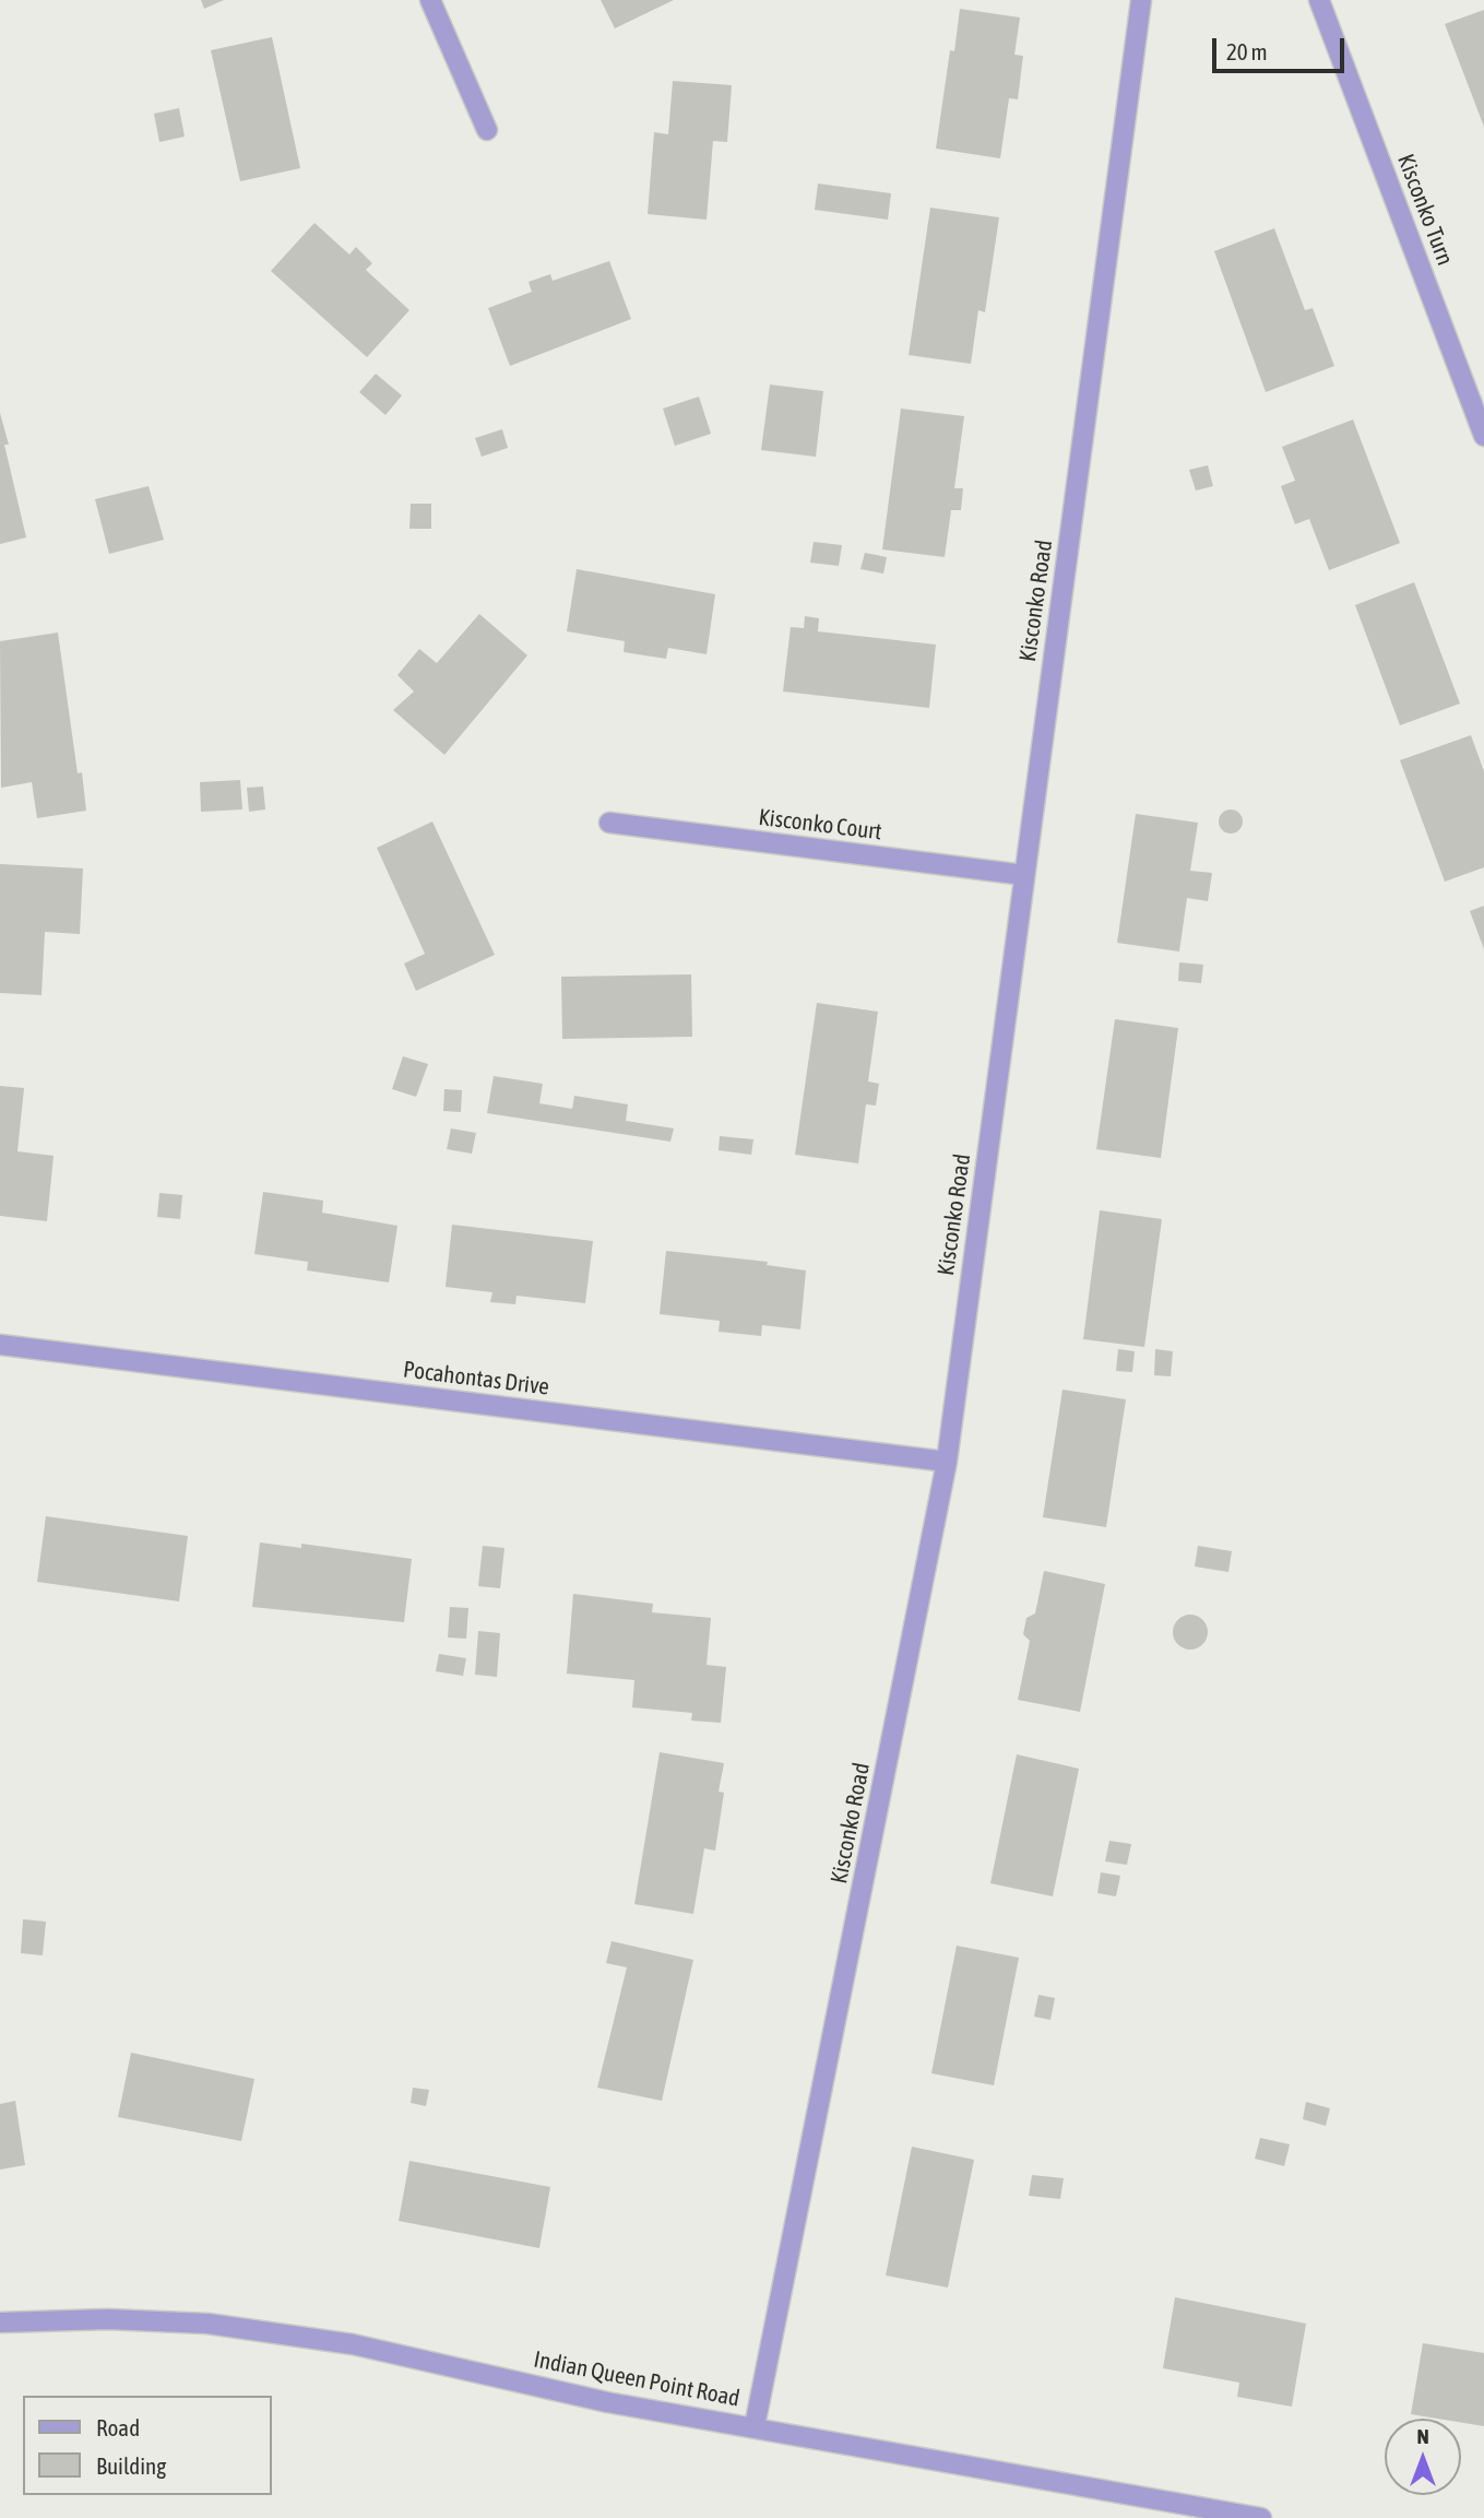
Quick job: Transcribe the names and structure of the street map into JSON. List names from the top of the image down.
{
  "streets": {
    "street": [
      "Kisconko Turn",
      "Kisconko Road",
      "Kisconko Court",
      "Pocahontas Drive",
      "Indian Queen Point Road"
    ]
  },
  "crossings": [
    ["Kisconko Road", "Kisconko Court"],
    ["Kisconko Road", "Pocahontas Drive"],
    ["Kisconko Road", "Indian Queen Point Road"]
  ],
  "legend": ["Road", "Building"],
  "scale_bar": "20 m",
  "north": "top"
}
